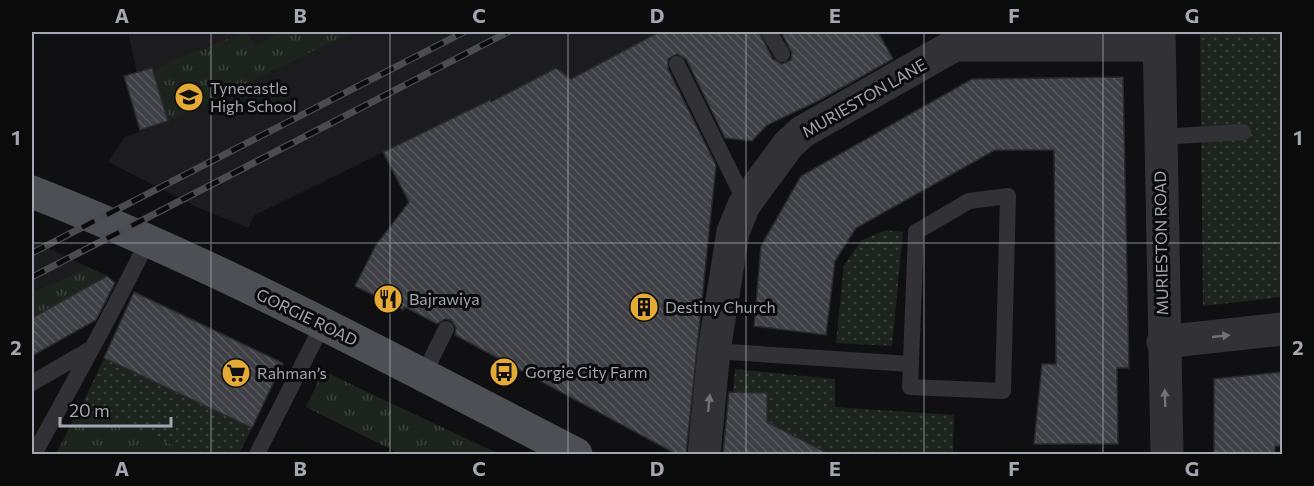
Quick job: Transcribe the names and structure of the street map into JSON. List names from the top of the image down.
{
  "streets": {
    "main road": ["GORGIE ROAD"],
    "street": ["MURIESTON LANE", "MURIESTON ROAD"]
  },
  "crossings": [
    ["MURIESTON LANE", "MURIESTON ROAD"]
  ],
  "places": {
    "school or university": ["Tynecastle High School"],
    "restaurant": ["Bajrawiya"],
    "building": ["Destiny Church"],
    "bus stop": ["Gorgie City Farm"],
    "supermarket": ["Rahman’s"]
  },
  "scale_bar": "20 m",
  "grid": {
    "columns": [
      "A",
      "B",
      "C",
      "D",
      "E",
      "F",
      "G"
    ],
    "rows": ["1", "2"]
  }
}
